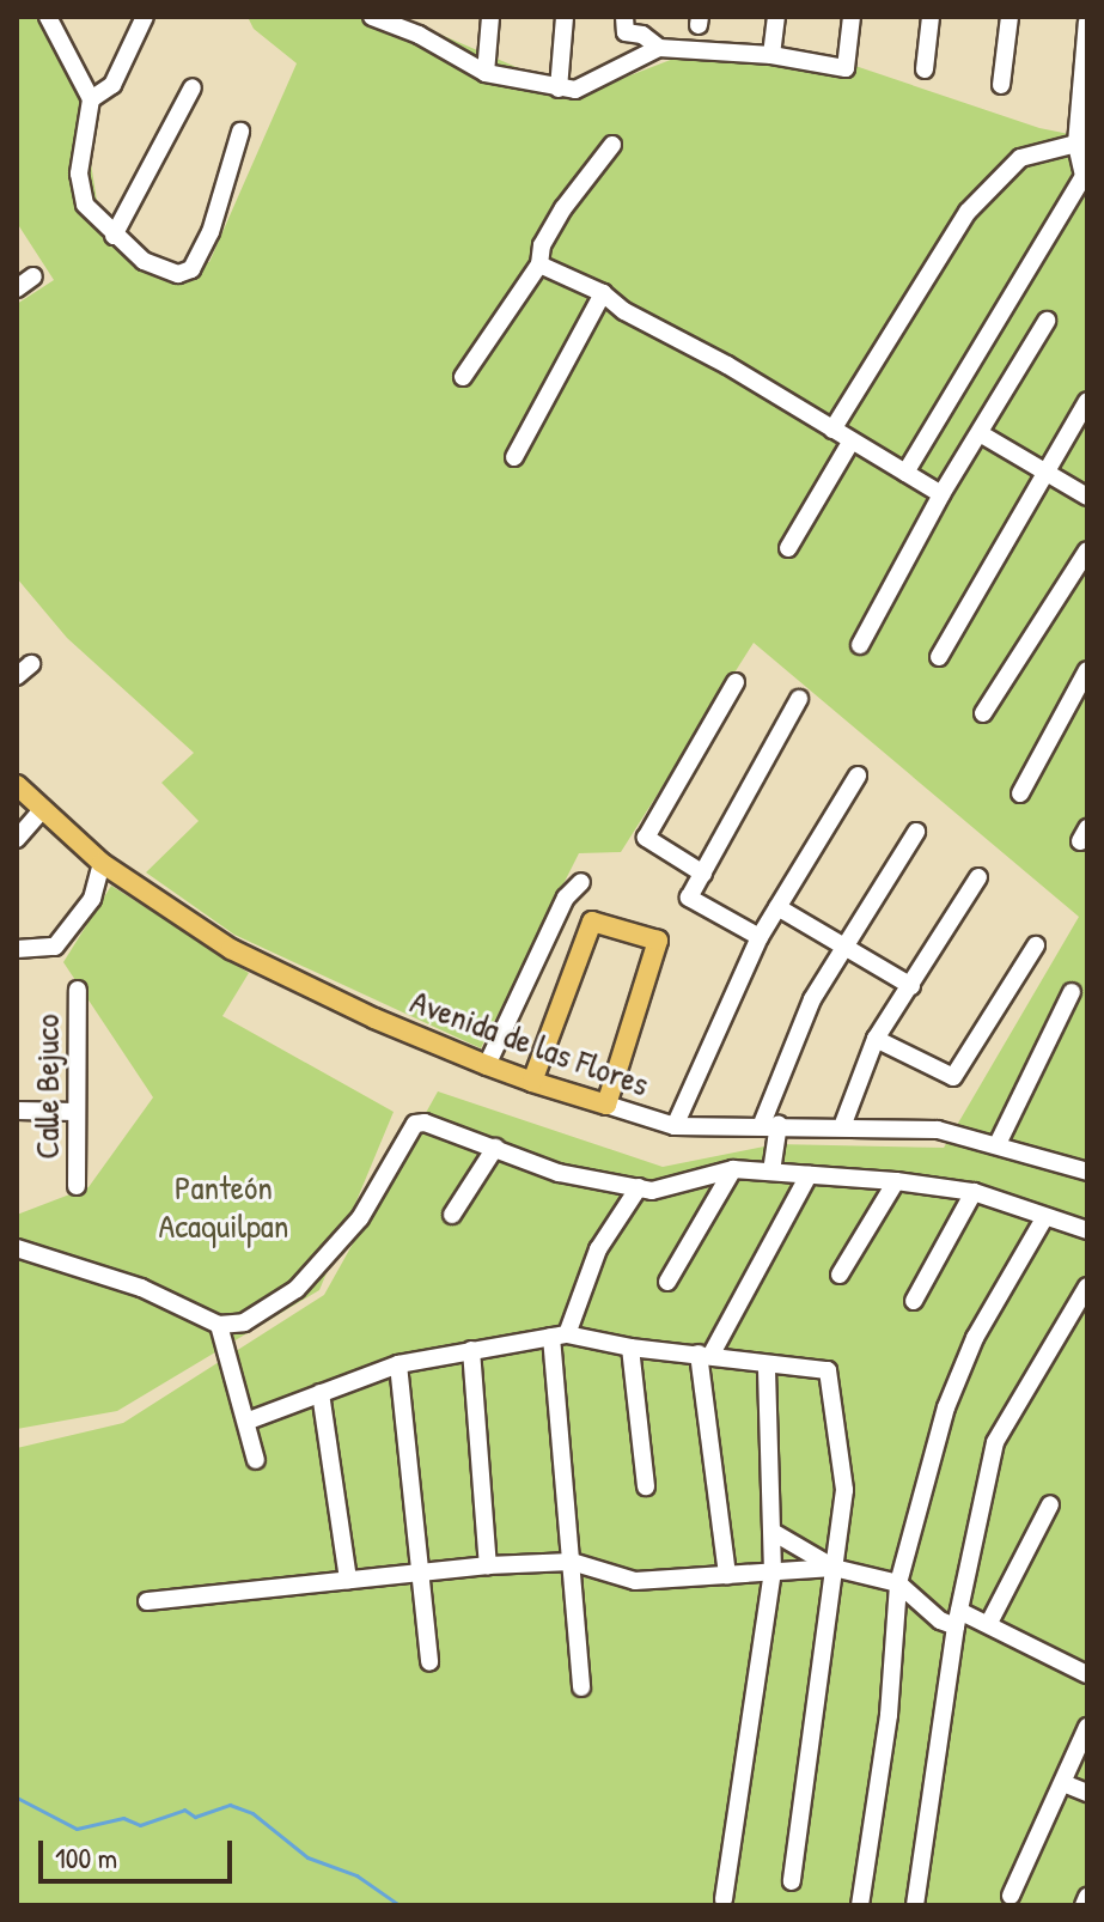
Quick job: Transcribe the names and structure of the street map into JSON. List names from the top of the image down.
{
  "streets": {
    "main road": ["Avenida de las Flores"],
    "street": ["Calle Bejuco"]
  },
  "parks": ["Panteón Acaquilpan"],
  "scale_bar": "100 m"
}
